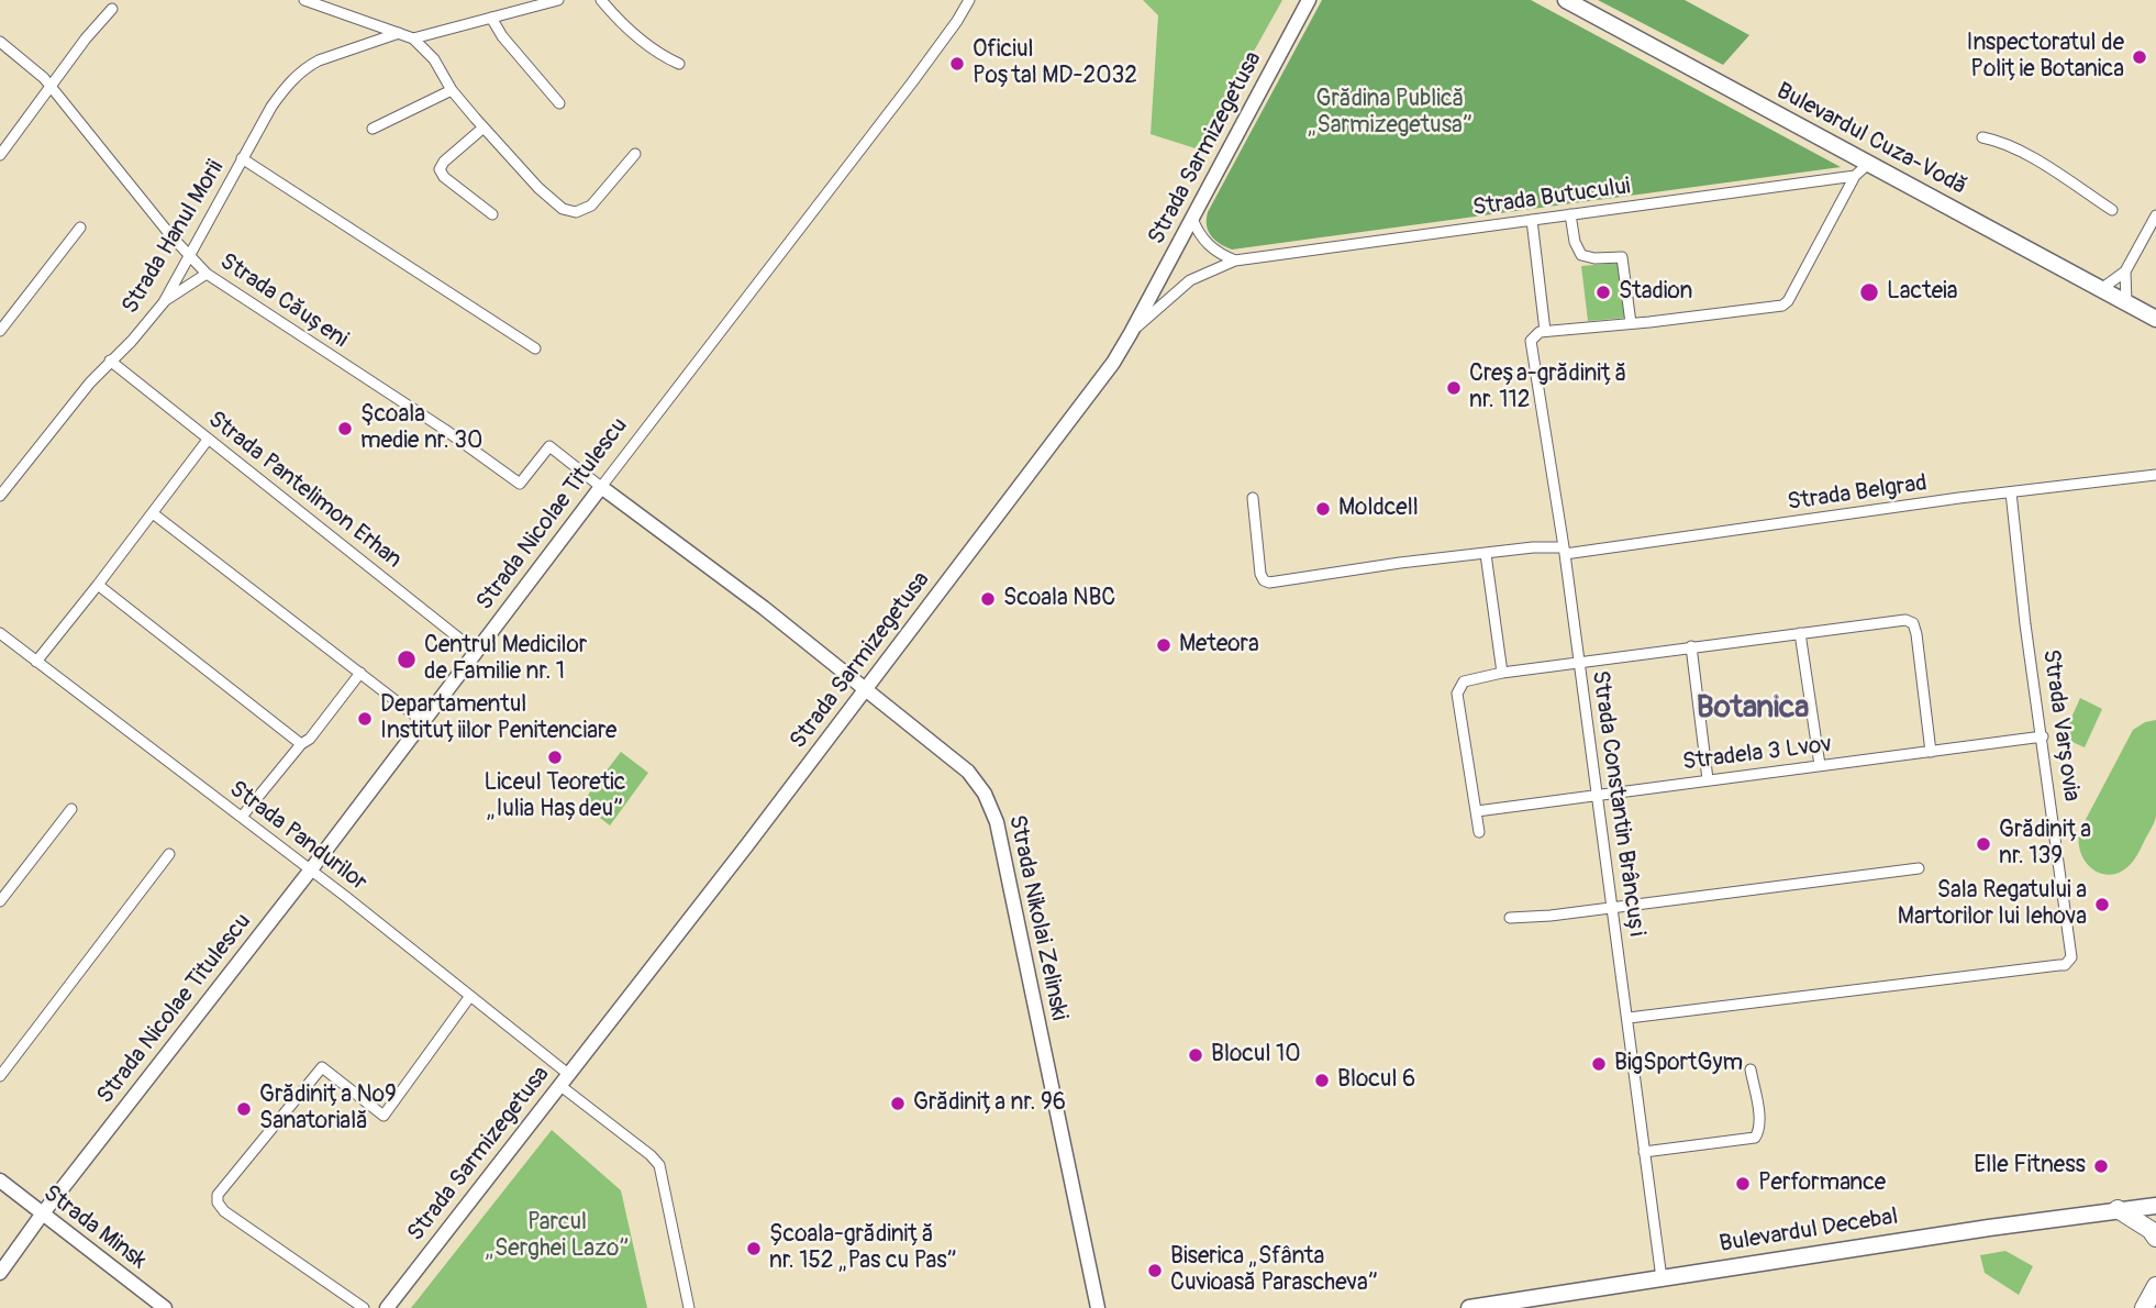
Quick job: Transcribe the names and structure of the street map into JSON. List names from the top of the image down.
{
  "streets": {
    "main road": ["Bulevardul Cuza-Vodă", "Bulevardul Decebal"],
    "street": [
      "Strada Sarmizegetusa",
      "Strada Butucului",
      "Strada Hanul Morii",
      "Strada Căușeni",
      "Strada Pantelimon Erhan",
      "Strada Belgrad",
      "Strada Nicolae Titulescu",
      "Strada Varșovia",
      "Stradela 3 Lvov",
      "Strada Constantin Brâncuși",
      "Strada Pandurilor",
      "Strada Nikolai Zelinski",
      "Strada Minsk"
    ]
  },
  "crossings": [
    ["Strada Sarmizegetusa", "Strada Butucului"],
    ["Strada Sarmizegetusa", "Strada Pandurilor"],
    ["Strada Sarmizegetusa", "Strada Nikolai Zelinski"],
    ["Strada Hanul Morii", "Strada Căușeni"],
    ["Strada Hanul Morii", "Strada Pantelimon Erhan"],
    ["Strada Căușeni", "Strada Nicolae Titulescu"],
    ["Strada Căușeni", "Strada Nikolai Zelinski"],
    ["Strada Pantelimon Erhan", "Strada Nicolae Titulescu"],
    ["Strada Belgrad", "Strada Varșovia"],
    ["Strada Belgrad", "Strada Constantin Brâncuși"],
    ["Strada Nicolae Titulescu", "Strada Pandurilor"],
    ["Strada Nicolae Titulescu", "Strada Nikolai Zelinski"],
    ["Strada Nicolae Titulescu", "Strada Minsk"],
    ["Strada Varșovia", "Stradela 3 Lvov"],
    ["Strada Varșovia", "Strada Constantin Brâncuși"],
    ["Stradela 3 Lvov", "Strada Constantin Brâncuși"],
    ["Strada Constantin Brâncuși", "Bulevardul Decebal"]
  ],
  "districts": ["Botanica"],
  "parks": ["Grădina Publică „Sarmizegetusa”", "Parcul „Serghei Lazo”"],
  "places": [
    "Inspectoratul de Poliție Botanica",
    "Oficiul Poștal MD-2032",
    "Stadion",
    "Lacteia",
    "Creșa-grădiniță nr. 112",
    "Şcoala medie nr. 30",
    "Moldcell",
    "Scoala NBC",
    "Meteora",
    "Centrul Medicilor de Familie nr. 1",
    "Departamentul Instituțiilor Penitenciare",
    "Liceul Teoretic „Iulia Hașdeu”",
    "Grădinița nr. 139",
    "Sala Regatului a Martorilor lui Iehova",
    "Blocul 10",
    "BigSportGym",
    "Blocul 6",
    "Grădinița nr. 96",
    "Grădinița №9 Sanatorială",
    "Elle Fitness",
    "Performance",
    "Școala-grădiniță nr. 152 „Pas cu Pas”",
    "Biserica „Sfânta Cuvioasă Parascheva”"
  ]
}
